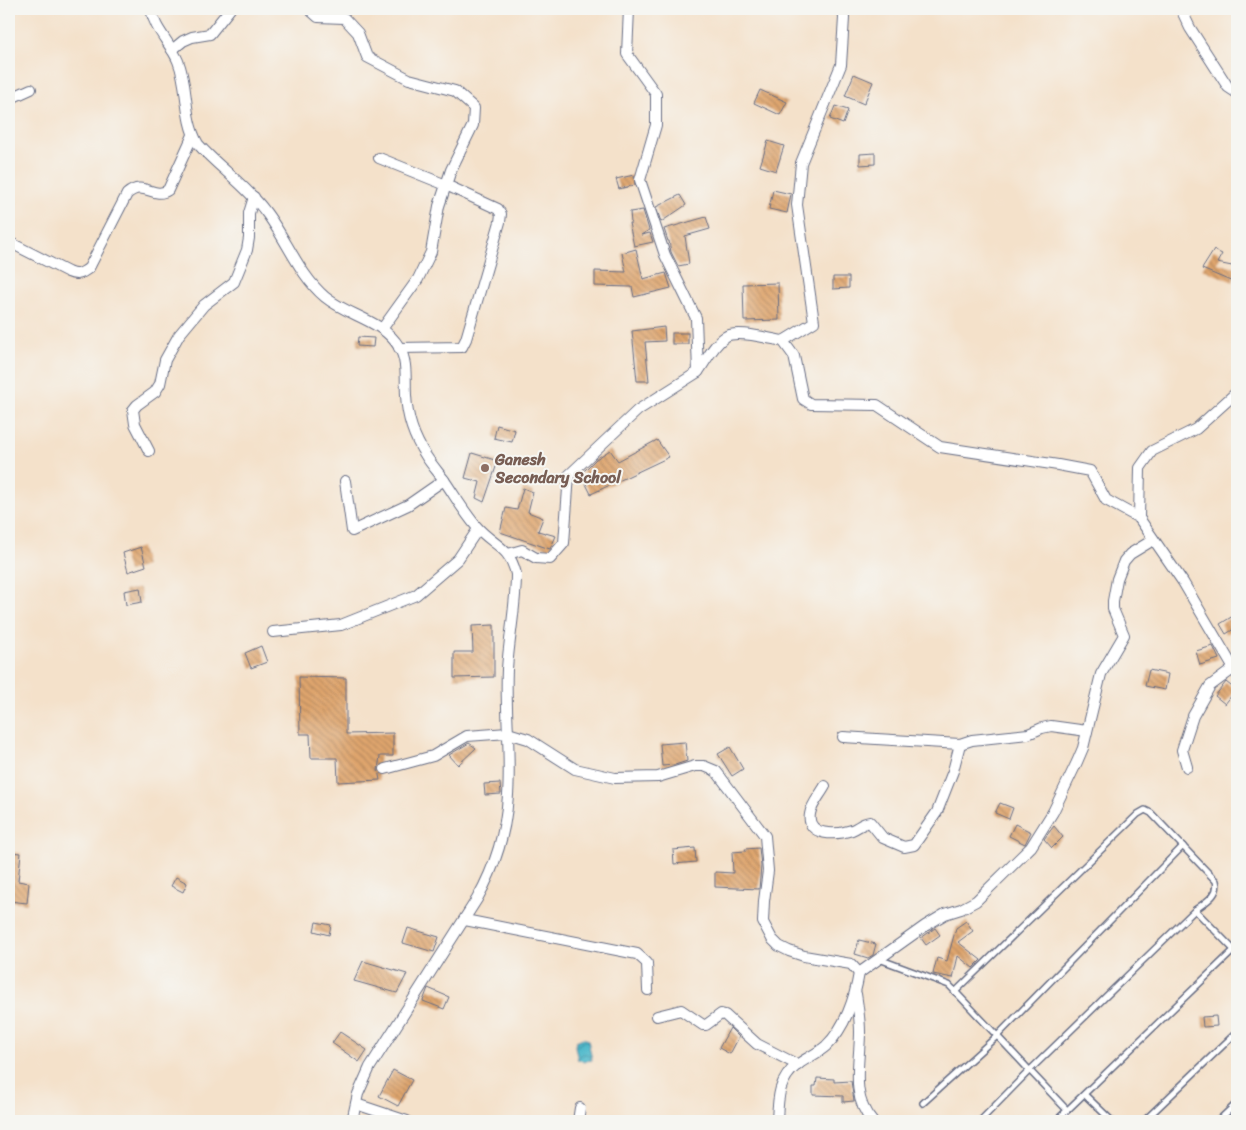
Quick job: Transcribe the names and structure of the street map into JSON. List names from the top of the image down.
{
  "places": ["Ganesh Secondary School"]
}
